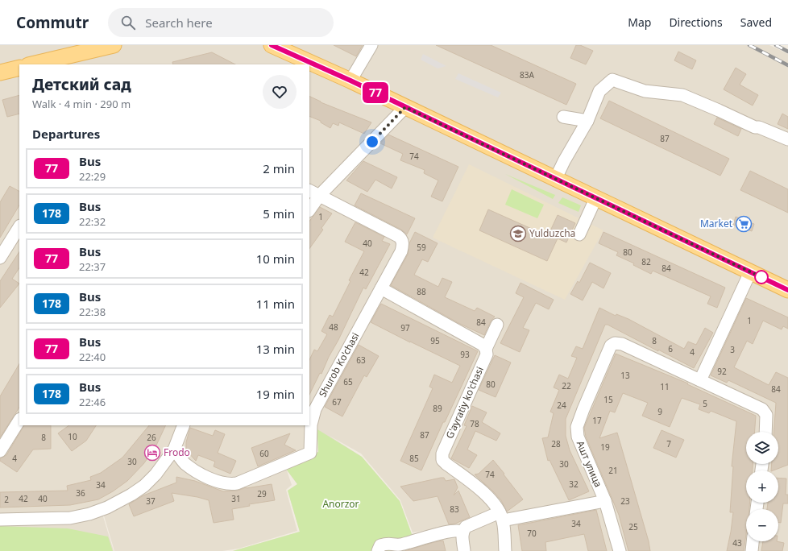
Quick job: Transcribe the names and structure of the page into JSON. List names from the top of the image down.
{
  "streets": {
    "street": ["Shurob Ko'chasi", "G'ayratiy ko'chasi", "Ашт улица"]
  },
  "parks": ["Anorzor"],
  "places": {
    "supermarket": ["Market"],
    "school or university": ["Yulduzcha"],
    "hotel": ["Frodo"]
  },
  "lines": ["bus line 77"],
  "house_numbers": [
    "83A",
    "87",
    "74",
    "1",
    "40",
    "59",
    "80",
    "82",
    "84",
    "42",
    "88",
    "1",
    "84",
    "48",
    "97",
    "95",
    "8",
    "6",
    "3",
    "4",
    "93",
    "63",
    "92",
    "13",
    "65",
    "80",
    "22",
    "11",
    "84",
    "15",
    "67",
    "5",
    "24",
    "89",
    "9",
    "17",
    "78",
    "87",
    "10",
    "8",
    "26",
    "28",
    "7",
    "19",
    "60",
    "4",
    "85",
    "30",
    "30",
    "21",
    "74",
    "32",
    "34",
    "36",
    "29",
    "42",
    "40",
    "31",
    "2",
    "37",
    "23",
    "83",
    "34",
    "25",
    "70",
    "43"
  ],
  "page": {
    "header": "Commutr",
    "search": "Search here",
    "nav": ["Map", "Directions", "Saved"],
    "on_map": "77",
    "heading": [
      ["Детский сад", "Walk · 4 min · 290 m"],
      "Departures"
    ],
    "list": [
      {
        "mark": "77",
        "name": "Bus",
        "note": "22:29",
        "value": "2 min"
      },
      {
        "mark": "178",
        "name": "Bus",
        "note": "22:32",
        "value": "5 min"
      },
      {
        "mark": "77",
        "name": "Bus",
        "note": "22:37",
        "value": "10 min"
      },
      {
        "mark": "178",
        "name": "Bus",
        "note": "22:38",
        "value": "11 min"
      },
      {
        "mark": "77",
        "name": "Bus",
        "note": "22:40",
        "value": "13 min"
      },
      {
        "mark": "178",
        "name": "Bus",
        "note": "22:46",
        "value": "19 min"
      }
    ],
    "map_buttons": ["+", "−"]
  }
}
